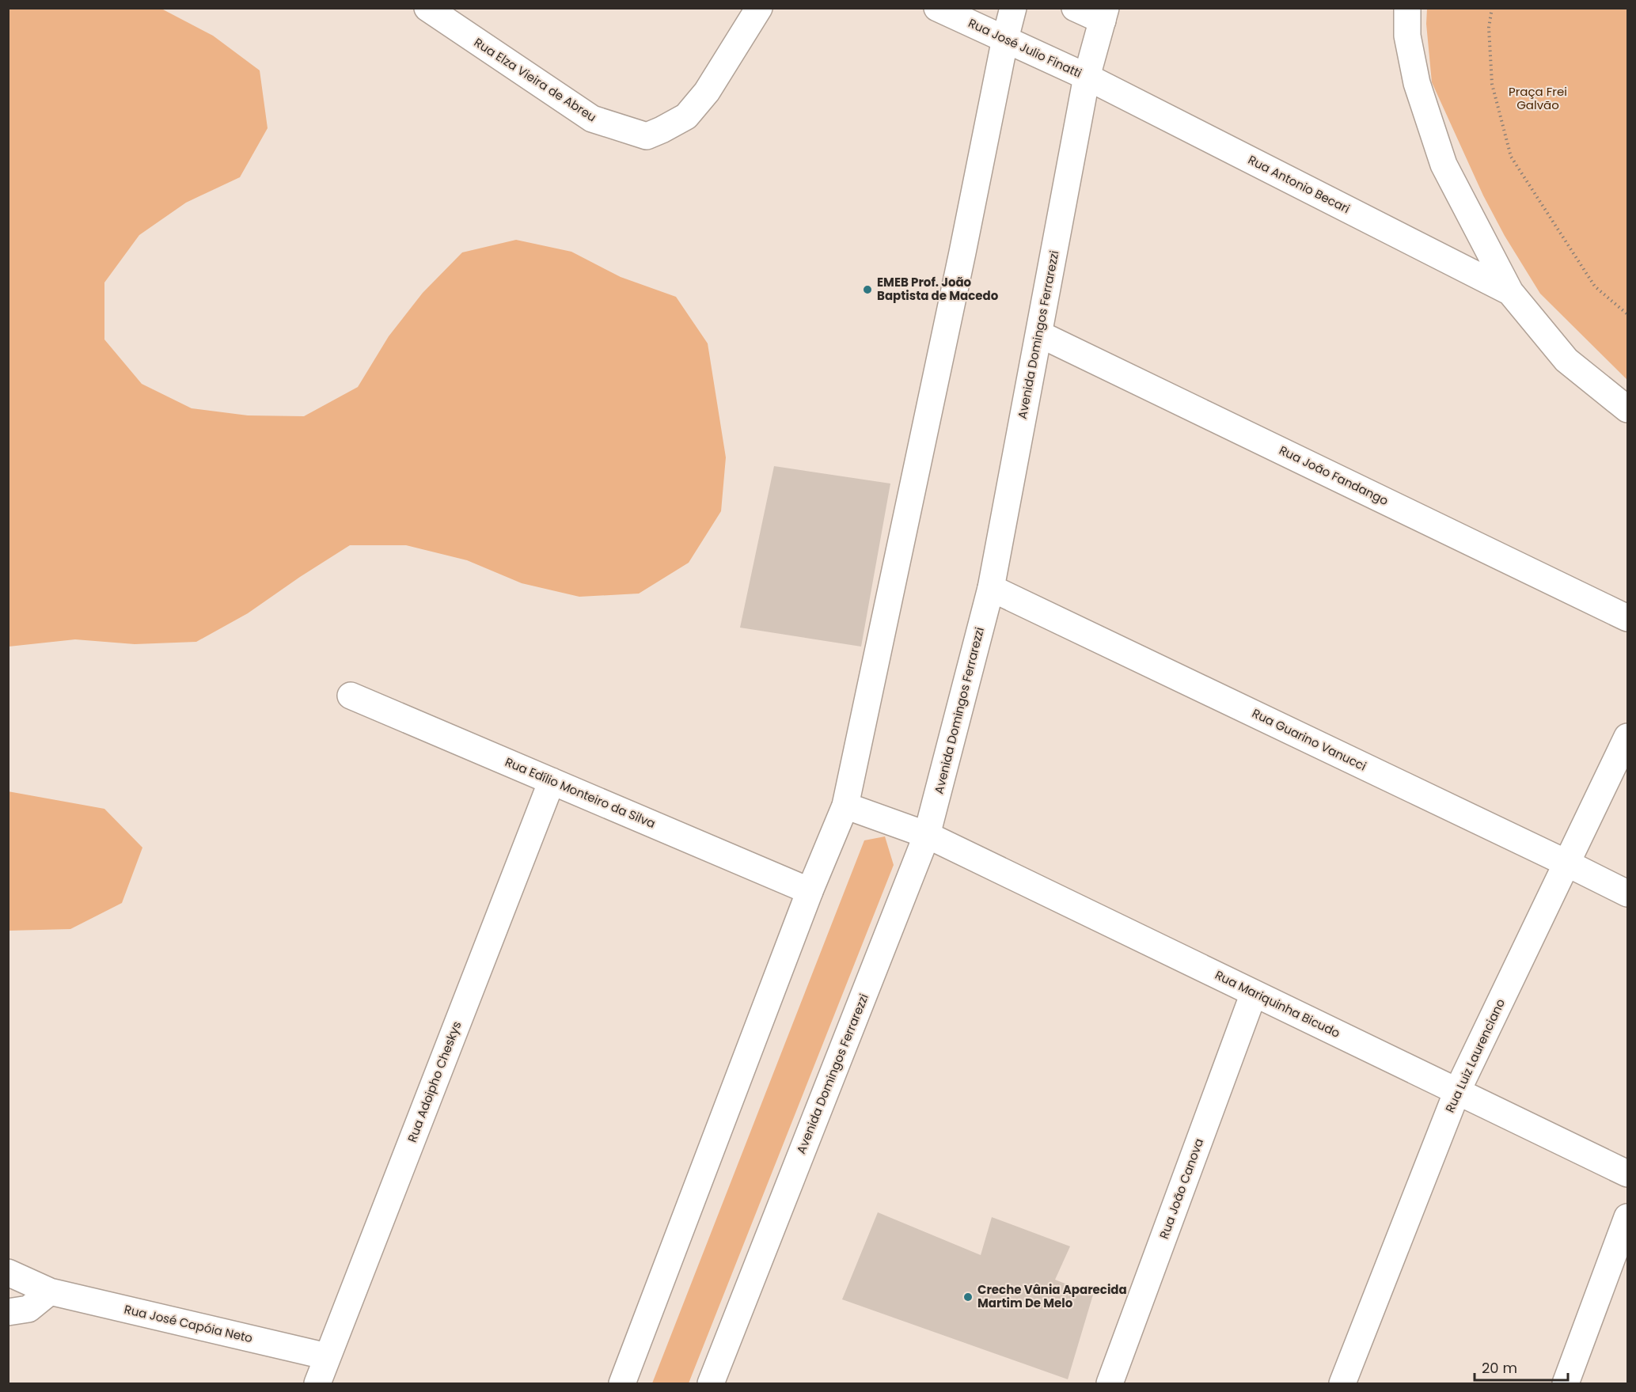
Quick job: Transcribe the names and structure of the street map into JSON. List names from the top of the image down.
{
  "streets": {
    "street": [
      "Rua José Julio Finatti",
      "Rua Elza Vieira de Abreu",
      "Rua Antonio Becari",
      "Avenida Domingos Ferrarezzi",
      "Rua João Fandango",
      "Rua Guarino Vanucci",
      "Rua Edílio Monteiro da Silva",
      "Rua Mariquinha Bicudo",
      "Rua Luiz Laurenciano",
      "Rua Adoipho Cheskys",
      "Rua João Canova",
      "Rua José Capóia Neto"
    ]
  },
  "crossings": [
    ["Rua José Julio Finatti", "Rua Antonio Becari"],
    ["Rua José Julio Finatti", "Avenida Domingos Ferrarezzi"],
    ["Rua Antonio Becari", "Avenida Domingos Ferrarezzi"],
    ["Avenida Domingos Ferrarezzi", "Rua João Fandango"],
    ["Avenida Domingos Ferrarezzi", "Rua Guarino Vanucci"],
    ["Avenida Domingos Ferrarezzi", "Rua Mariquinha Bicudo"],
    ["Rua Guarino Vanucci", "Rua Luiz Laurenciano"],
    ["Rua Edílio Monteiro da Silva", "Rua Adoipho Cheskys"],
    ["Rua Mariquinha Bicudo", "Rua Luiz Laurenciano"],
    ["Rua Mariquinha Bicudo", "Rua João Canova"],
    ["Rua Adoipho Cheskys", "Rua José Capóia Neto"]
  ],
  "parks": ["Praça Frei Galvão"],
  "places": ["EMEB Prof. João Baptista de Macedo", "Creche Vânia Aparecida Martim De Melo"],
  "scale_bar": "20 m"
}
